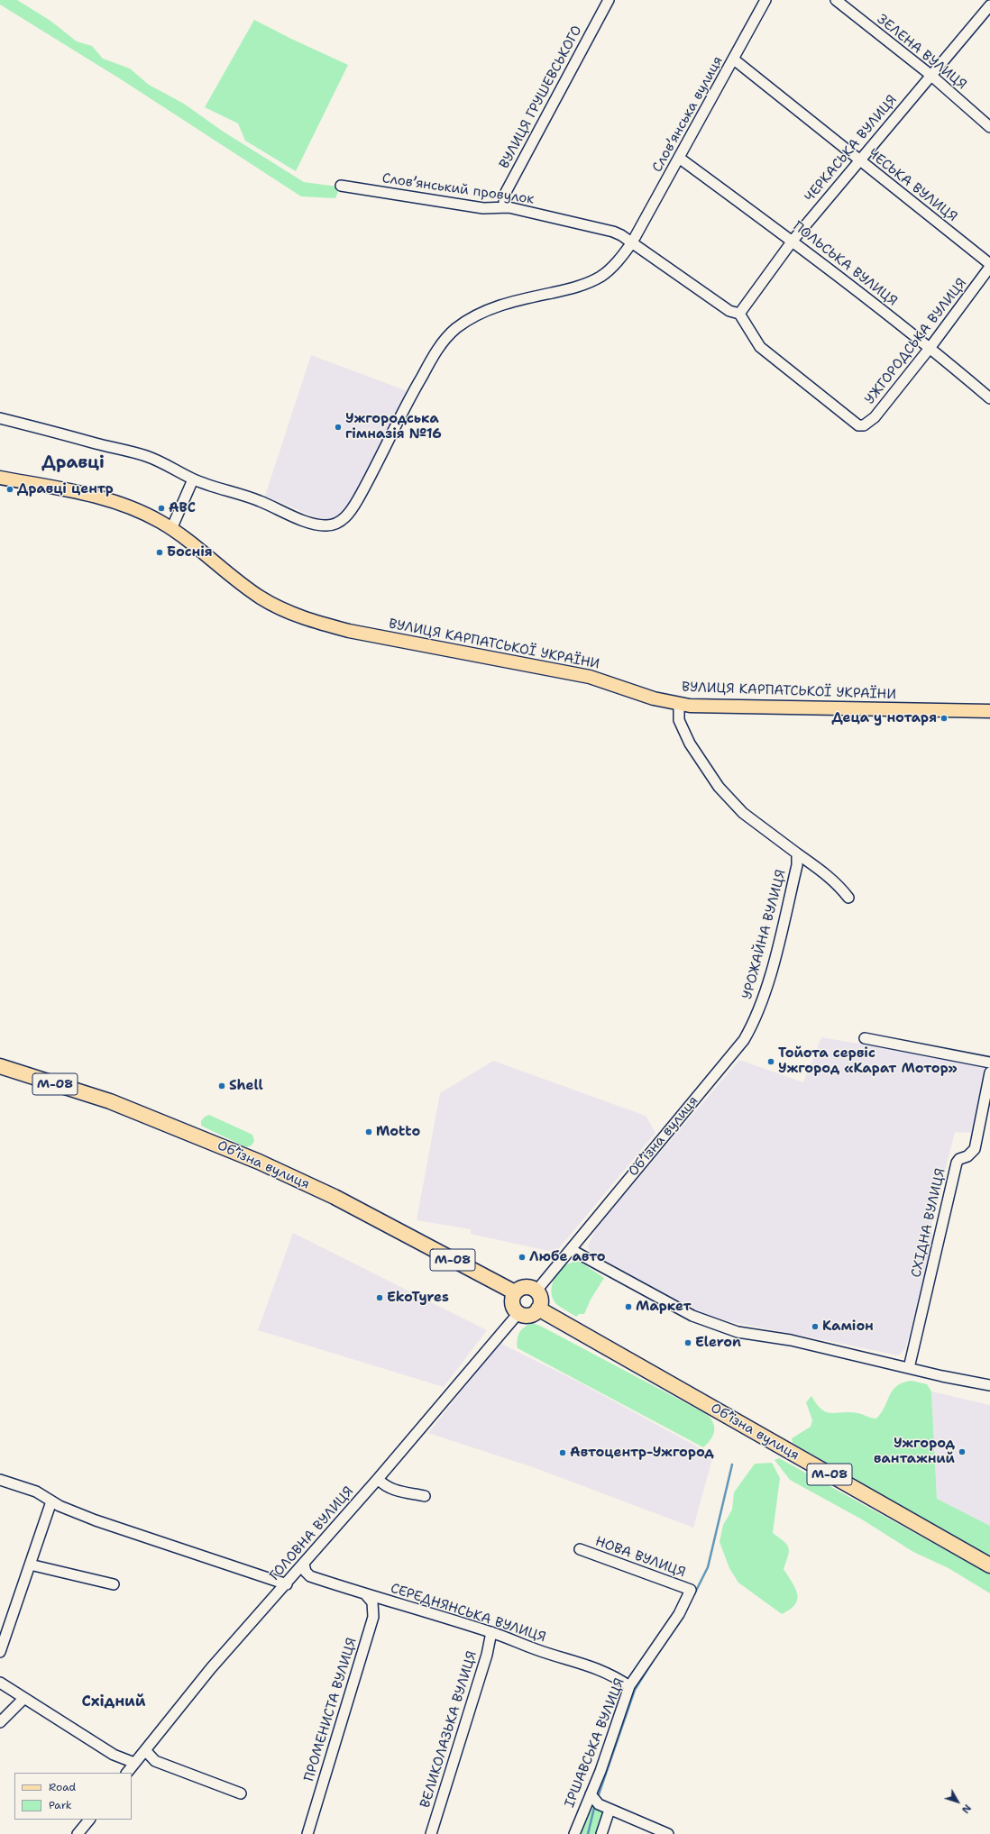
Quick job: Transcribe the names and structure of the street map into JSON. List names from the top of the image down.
{
  "streets": {
    "highway": ["М-08", "Обʼїзна вулиця"],
    "main road": ["ВУЛИЦЯ КАРПАТСЬКОЇ УКРАЇНИ"],
    "street": [
      "ЗЕЛЕНА ВУЛИЦЯ",
      "ВУЛИЦЯ ГРУШЕВСЬКОГО",
      "Словʼянська вулиця",
      "ЧЕРКАСЬКА ВУЛИЦЯ",
      "ЧЕСЬКА ВУЛИЦЯ",
      "Словʼянський провулок",
      "ПОЛЬСЬКА ВУЛИЦЯ",
      "УЖГОРОДСЬКА ВУЛИЦЯ",
      "УРОЖАЙНА ВУЛИЦЯ",
      "СХІДНА ВУЛИЦЯ",
      "ГОЛОВНА ВУЛИЦЯ",
      "НОВА ВУЛИЦЯ",
      "СЕРЕДНЯНСЬКА ВУЛИЦЯ",
      "ПРОМЕНИСТА ВУЛИЦЯ",
      "ВЕЛИКОЛАЗЬКА ВУЛИЦЯ",
      "ІРШАВСЬКА ВУЛИЦЯ"
    ]
  },
  "crossings": [
    ["ЗЕЛЕНА ВУЛИЦЯ", "ЧЕРКАСЬКА ВУЛИЦЯ"],
    ["ВУЛИЦЯ ГРУШЕВСЬКОГО", "Словʼянський провулок"],
    ["Словʼянська вулиця", "ЧЕСЬКА ВУЛИЦЯ"],
    ["Словʼянська вулиця", "Словʼянський провулок"],
    ["Словʼянська вулиця", "ПОЛЬСЬКА ВУЛИЦЯ"],
    ["ЧЕРКАСЬКА ВУЛИЦЯ", "ЧЕСЬКА ВУЛИЦЯ"],
    ["ЧЕРКАСЬКА ВУЛИЦЯ", "Словʼянський провулок"],
    ["ЧЕРКАСЬКА ВУЛИЦЯ", "ПОЛЬСЬКА ВУЛИЦЯ"],
    ["ЧЕРКАСЬКА ВУЛИЦЯ", "УЖГОРОДСЬКА ВУЛИЦЯ"],
    ["ЧЕСЬКА ВУЛИЦЯ", "УЖГОРОДСЬКА ВУЛИЦЯ"],
    ["Словʼянський провулок", "УЖГОРОДСЬКА ВУЛИЦЯ"],
    ["ПОЛЬСЬКА ВУЛИЦЯ", "УЖГОРОДСЬКА ВУЛИЦЯ"],
    ["ВУЛИЦЯ КАРПАТСЬКОЇ УКРАЇНИ", "УРОЖАЙНА ВУЛИЦЯ"],
    ["УРОЖАЙНА ВУЛИЦЯ", "Обʼїзна вулиця"],
    ["Обʼїзна вулиця", "ГОЛОВНА ВУЛИЦЯ"],
    ["ГОЛОВНА ВУЛИЦЯ", "СЕРЕДНЯНСЬКА ВУЛИЦЯ"],
    ["НОВА ВУЛИЦЯ", "ІРШАВСЬКА ВУЛИЦЯ"],
    ["СЕРЕДНЯНСЬКА ВУЛИЦЯ", "ПРОМЕНИСТА ВУЛИЦЯ"],
    ["СЕРЕДНЯНСЬКА ВУЛИЦЯ", "ВЕЛИКОЛАЗЬКА ВУЛИЦЯ"],
    ["СЕРЕДНЯНСЬКА ВУЛИЦЯ", "ІРШАВСЬКА ВУЛИЦЯ"]
  ],
  "districts": ["Дравці", "Східний"],
  "places": [
    "Ужгородська гімназія №16",
    "Дравці центр",
    "ABC",
    "Боснія",
    "Деца у нотаря",
    "Тойота сервіс Ужгород «Карат Мотор»",
    "Shell",
    "Motto",
    "Любе авто",
    "EkoTyres",
    "Маркет",
    "Каміон",
    "Eleron",
    "Ужгород вантажний",
    "Автоцентр-Ужгород"
  ],
  "legend": ["Road", "Park"],
  "north": "bottom right"
}
